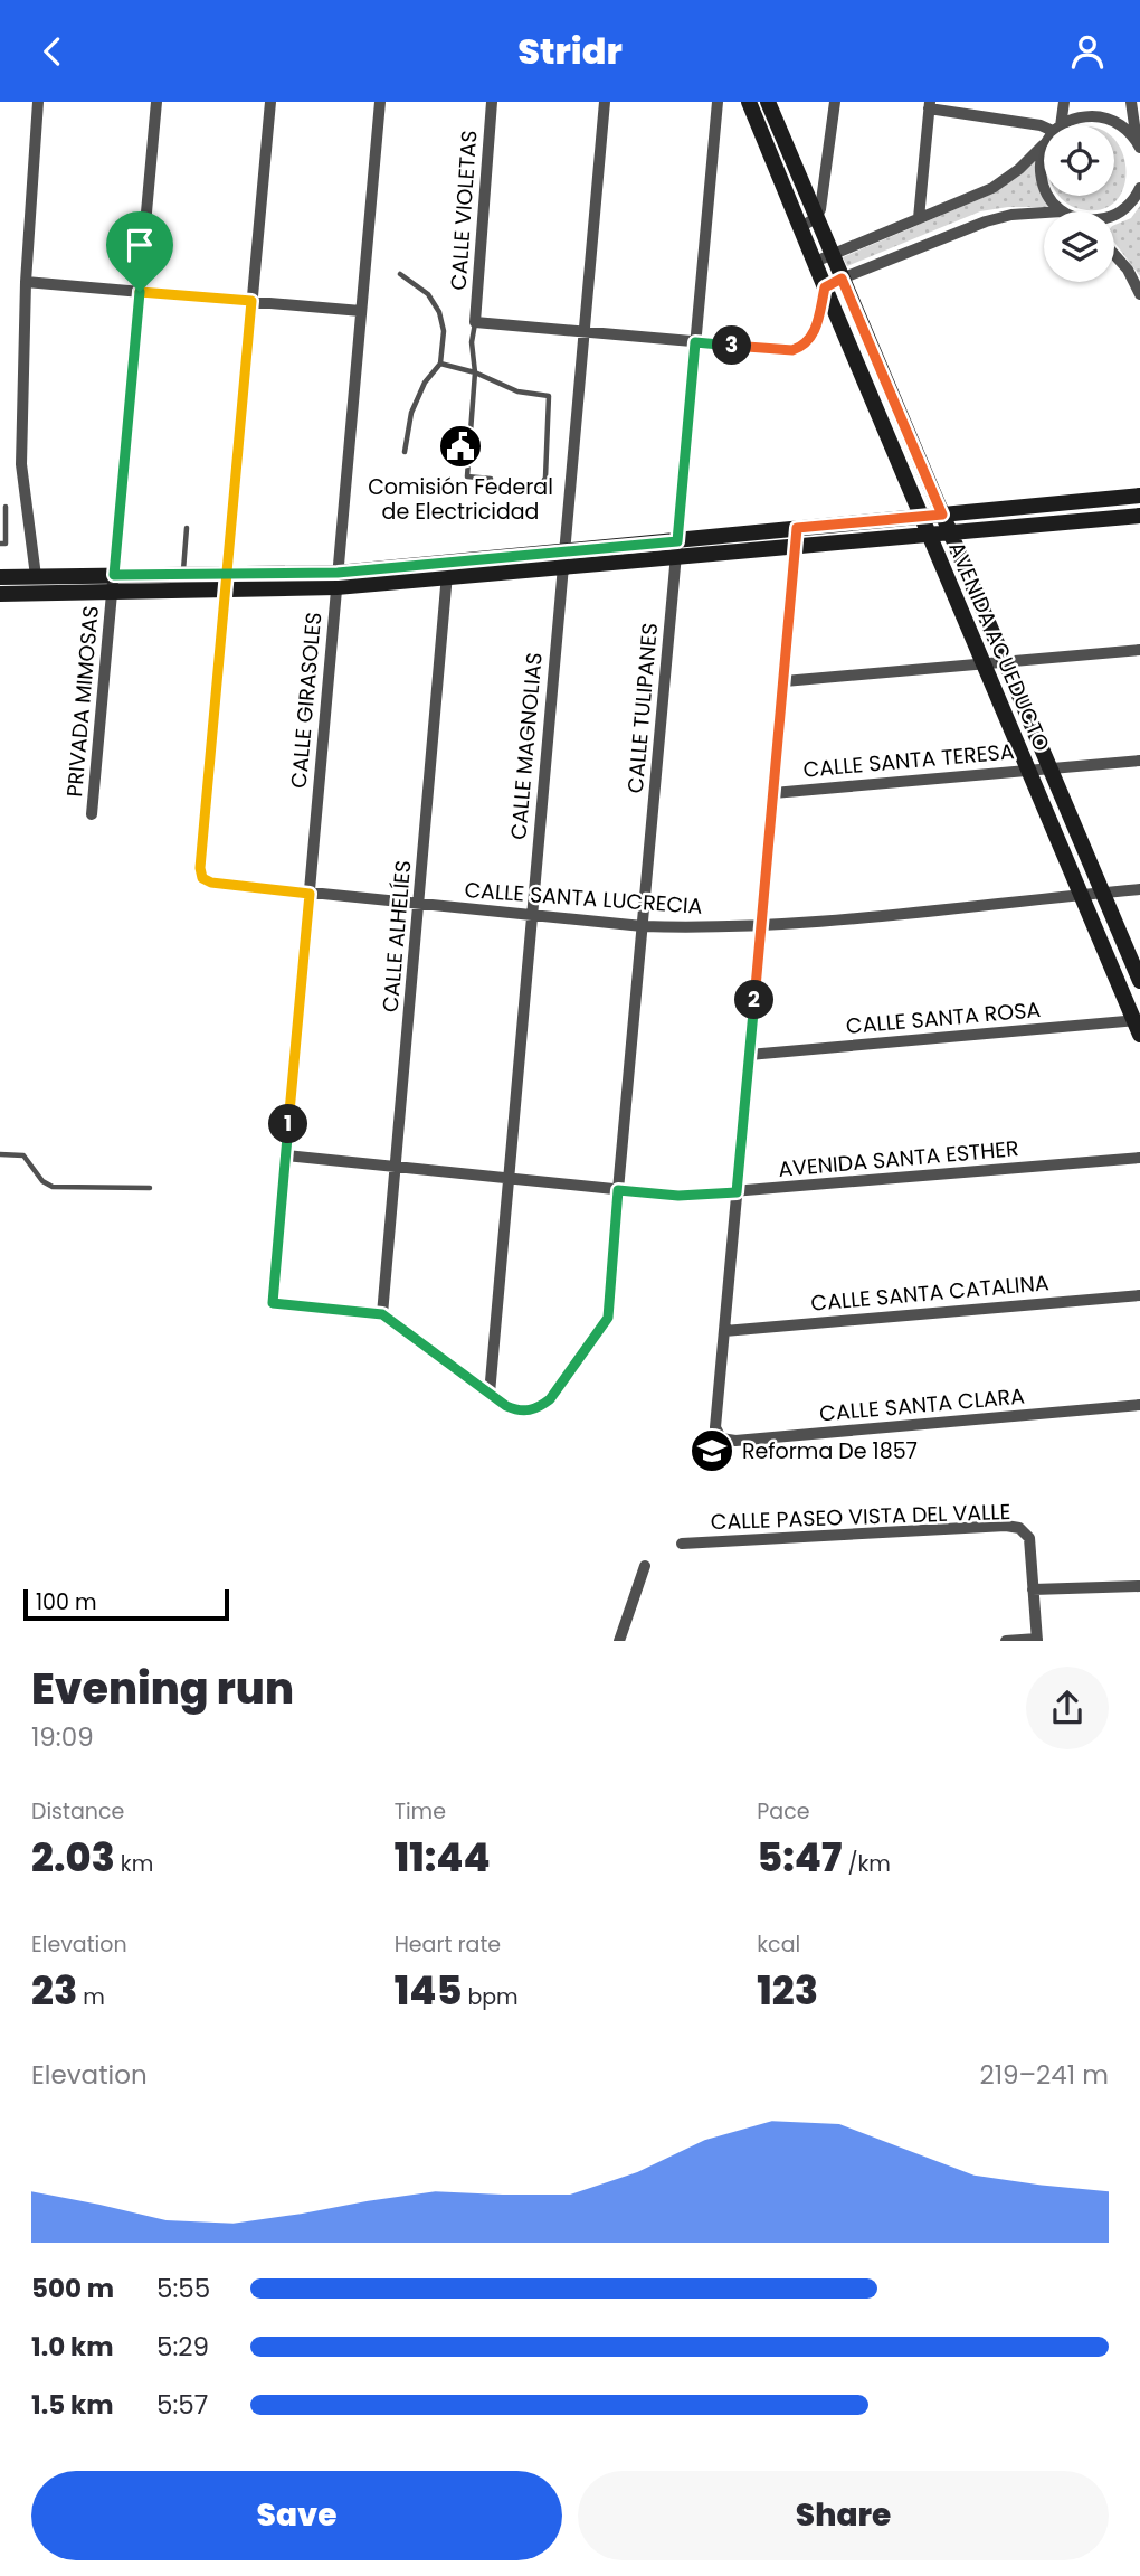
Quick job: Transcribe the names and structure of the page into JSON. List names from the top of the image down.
{
  "streets": {
    "main road": ["AVENIDA ACUEDUCTO"],
    "street": [
      "CALLE VIOLETAS",
      "CALLE GIRASOLES",
      "PRIVADA MIMOSAS",
      "CALLE TULIPANES",
      "CALLE MAGNOLIAS",
      "CALLE SANTA TERESA",
      "CALLE SANTA LUCRECIA",
      "CALLE ALHELÍES",
      "CALLE SANTA ROSA",
      "AVENIDA SANTA ESTHER",
      "CALLE SANTA CATALINA",
      "CALLE SANTA CLARA",
      "CALLE PASEO VISTA DEL VALLE"
    ]
  },
  "crossings": [
    ["AVENIDA ACUEDUCTO", "CALLE SANTA TERESA"],
    ["AVENIDA ACUEDUCTO", "CALLE SANTA LUCRECIA"],
    ["AVENIDA ACUEDUCTO", "CALLE SANTA ROSA"],
    ["CALLE GIRASOLES", "CALLE SANTA LUCRECIA"],
    ["CALLE GIRASOLES", "CALLE ALHELÍES"],
    ["CALLE GIRASOLES", "AVENIDA SANTA ESTHER"],
    ["CALLE TULIPANES", "CALLE MAGNOLIAS"],
    ["CALLE TULIPANES", "CALLE SANTA LUCRECIA"],
    ["CALLE TULIPANES", "AVENIDA SANTA ESTHER"],
    ["CALLE MAGNOLIAS", "CALLE SANTA LUCRECIA"],
    ["CALLE MAGNOLIAS", "AVENIDA SANTA ESTHER"],
    ["CALLE SANTA LUCRECIA", "CALLE ALHELÍES"],
    ["CALLE ALHELÍES", "AVENIDA SANTA ESTHER"],
    ["CALLE SANTA CATALINA", "CALLE SANTA CLARA"]
  ],
  "places": {
    "public building": ["Comisión Federal de Electricidad"],
    "school or university": ["Reforma De 1857"]
  },
  "scale_bar": "100 m",
  "page": {
    "header": "Stridr",
    "pins": ["3", "2", "1"],
    "scale": "100 m",
    "heading": ["Evening run", "19:09"],
    "stats": [
      ["Distance", "2.03 km"],
      ["Time", "11:44"],
      ["Pace", "5:47 /km"],
      ["Elevation", "23 m"],
      ["Heart rate", "145 bpm"],
      ["kcal", "123"]
    ],
    "chart": ["Elevation", "219–241 m"],
    "list": [
      {
        "name": "500 m",
        "note": "5:55"
      },
      {
        "name": "1.0 km",
        "note": "5:29"
      },
      {
        "name": "1.5 km",
        "note": "5:57"
      }
    ],
    "buttons": ["Save", "Share"]
  }
}
